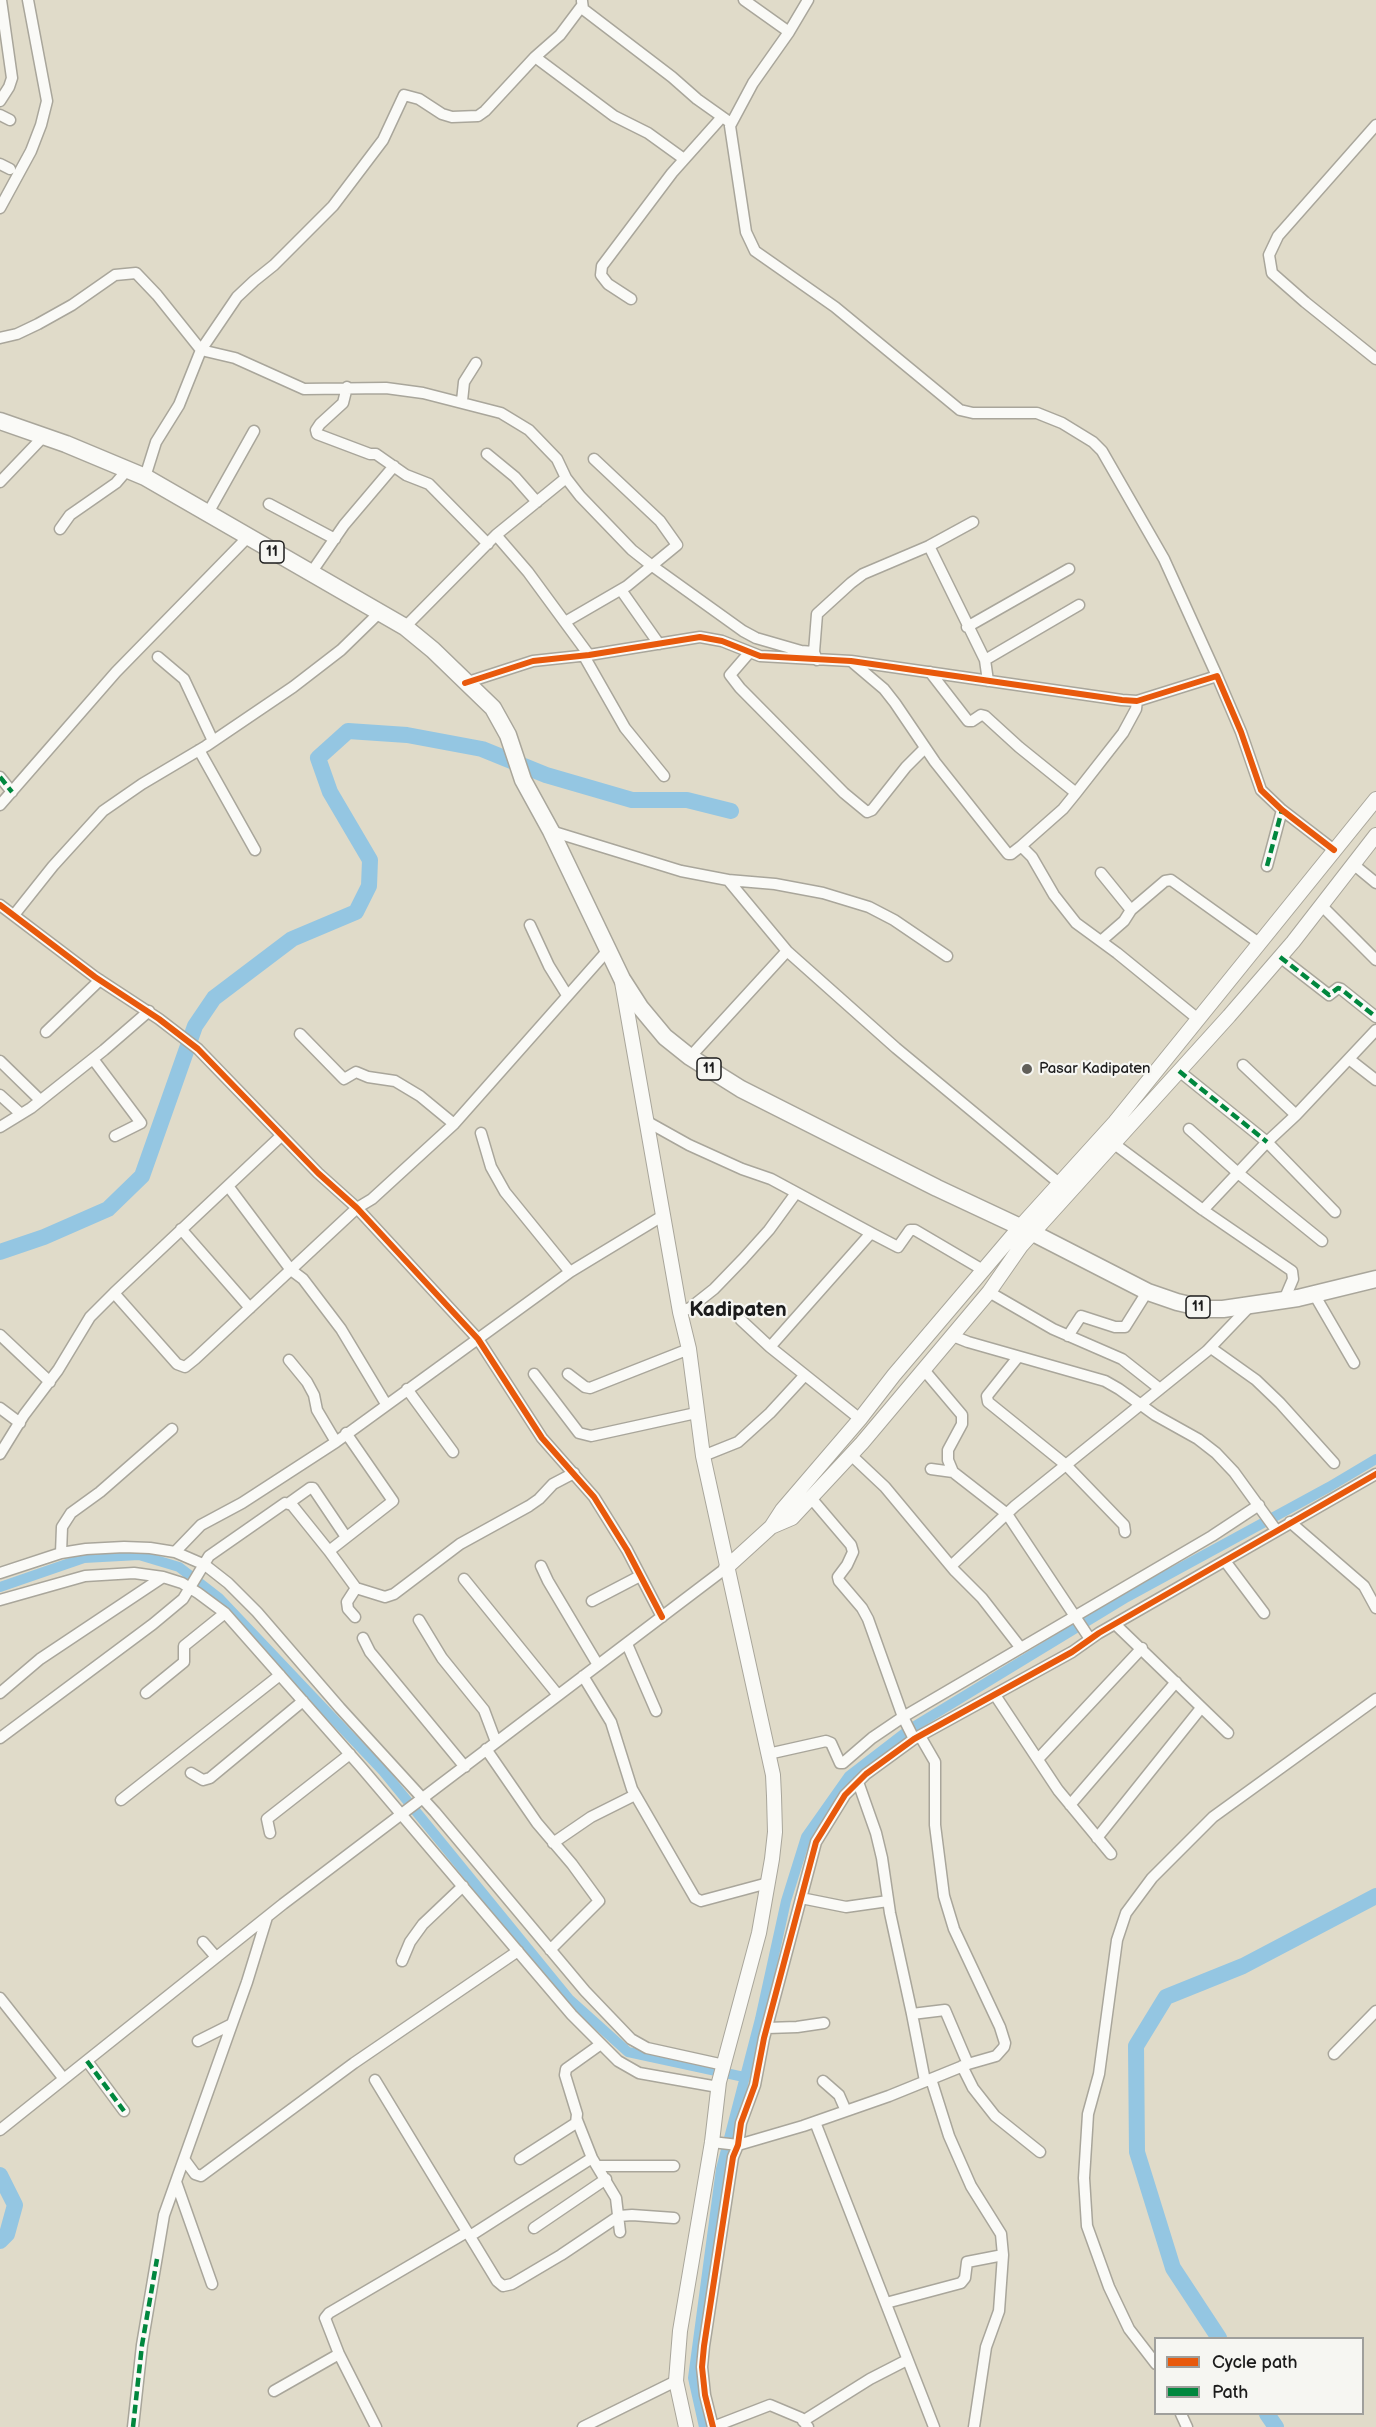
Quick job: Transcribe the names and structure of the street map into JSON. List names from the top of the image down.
{
  "streets": {
    "highway": ["11"]
  },
  "districts": ["Kadipaten"],
  "places": ["Pasar Kadipaten"],
  "legend": ["Cycle path", "Path"]
}
